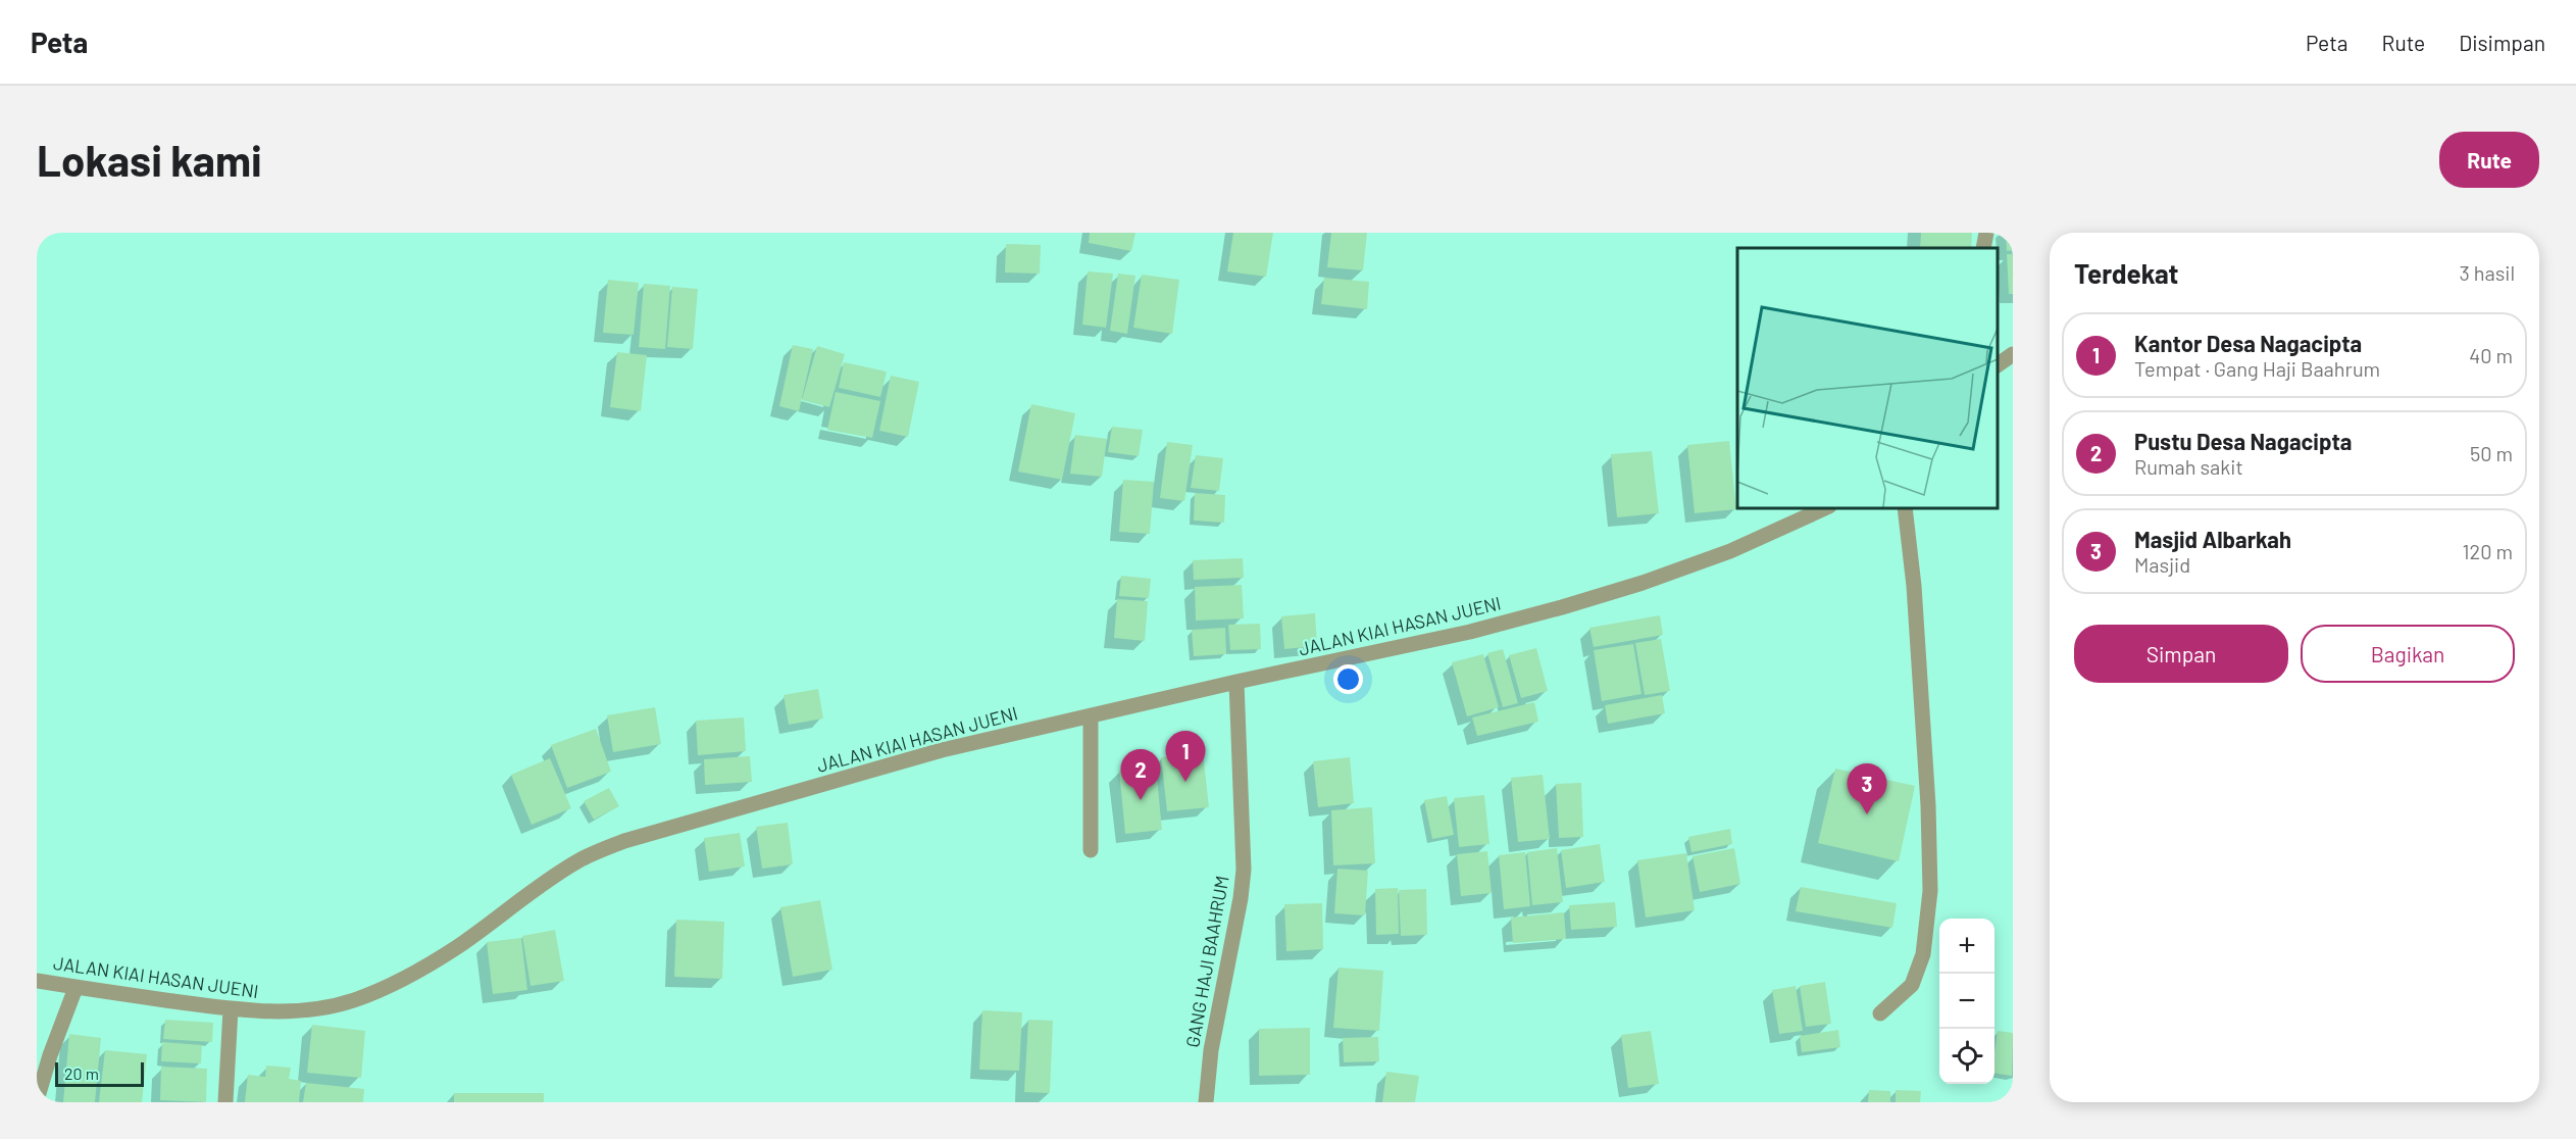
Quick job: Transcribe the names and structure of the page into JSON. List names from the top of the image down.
{
  "streets": {
    "street": ["JALAN KIAI HASAN JUENI", "GANG HAJI BAAHRUM"]
  },
  "crossings": [
    ["JALAN KIAI HASAN JUENI", "GANG HAJI BAAHRUM"]
  ],
  "scale_bar": "20 m",
  "page": {
    "header": "Peta",
    "nav": ["Peta", "Rute", "Disimpan"],
    "buttons": [
      "Rute",
      ["Simpan", "Bagikan"]
    ],
    "title": "Lokasi kami",
    "heading": ["Terdekat", "3 hasil"],
    "list": [
      {
        "mark": "1",
        "name": "Kantor Desa Nagacipta",
        "note": "Tempat · Gang Haji Baahrum",
        "value": "40 m"
      },
      {
        "mark": "2",
        "name": "Pustu Desa Nagacipta",
        "note": "Rumah sakit",
        "value": "50 m"
      },
      {
        "mark": "3",
        "name": "Masjid Albarkah",
        "note": "Masjid",
        "value": "120 m"
      }
    ],
    "pins": ["1", "2", "3"],
    "map_buttons": ["+", "−"],
    "scale": "20 m"
  }
}
